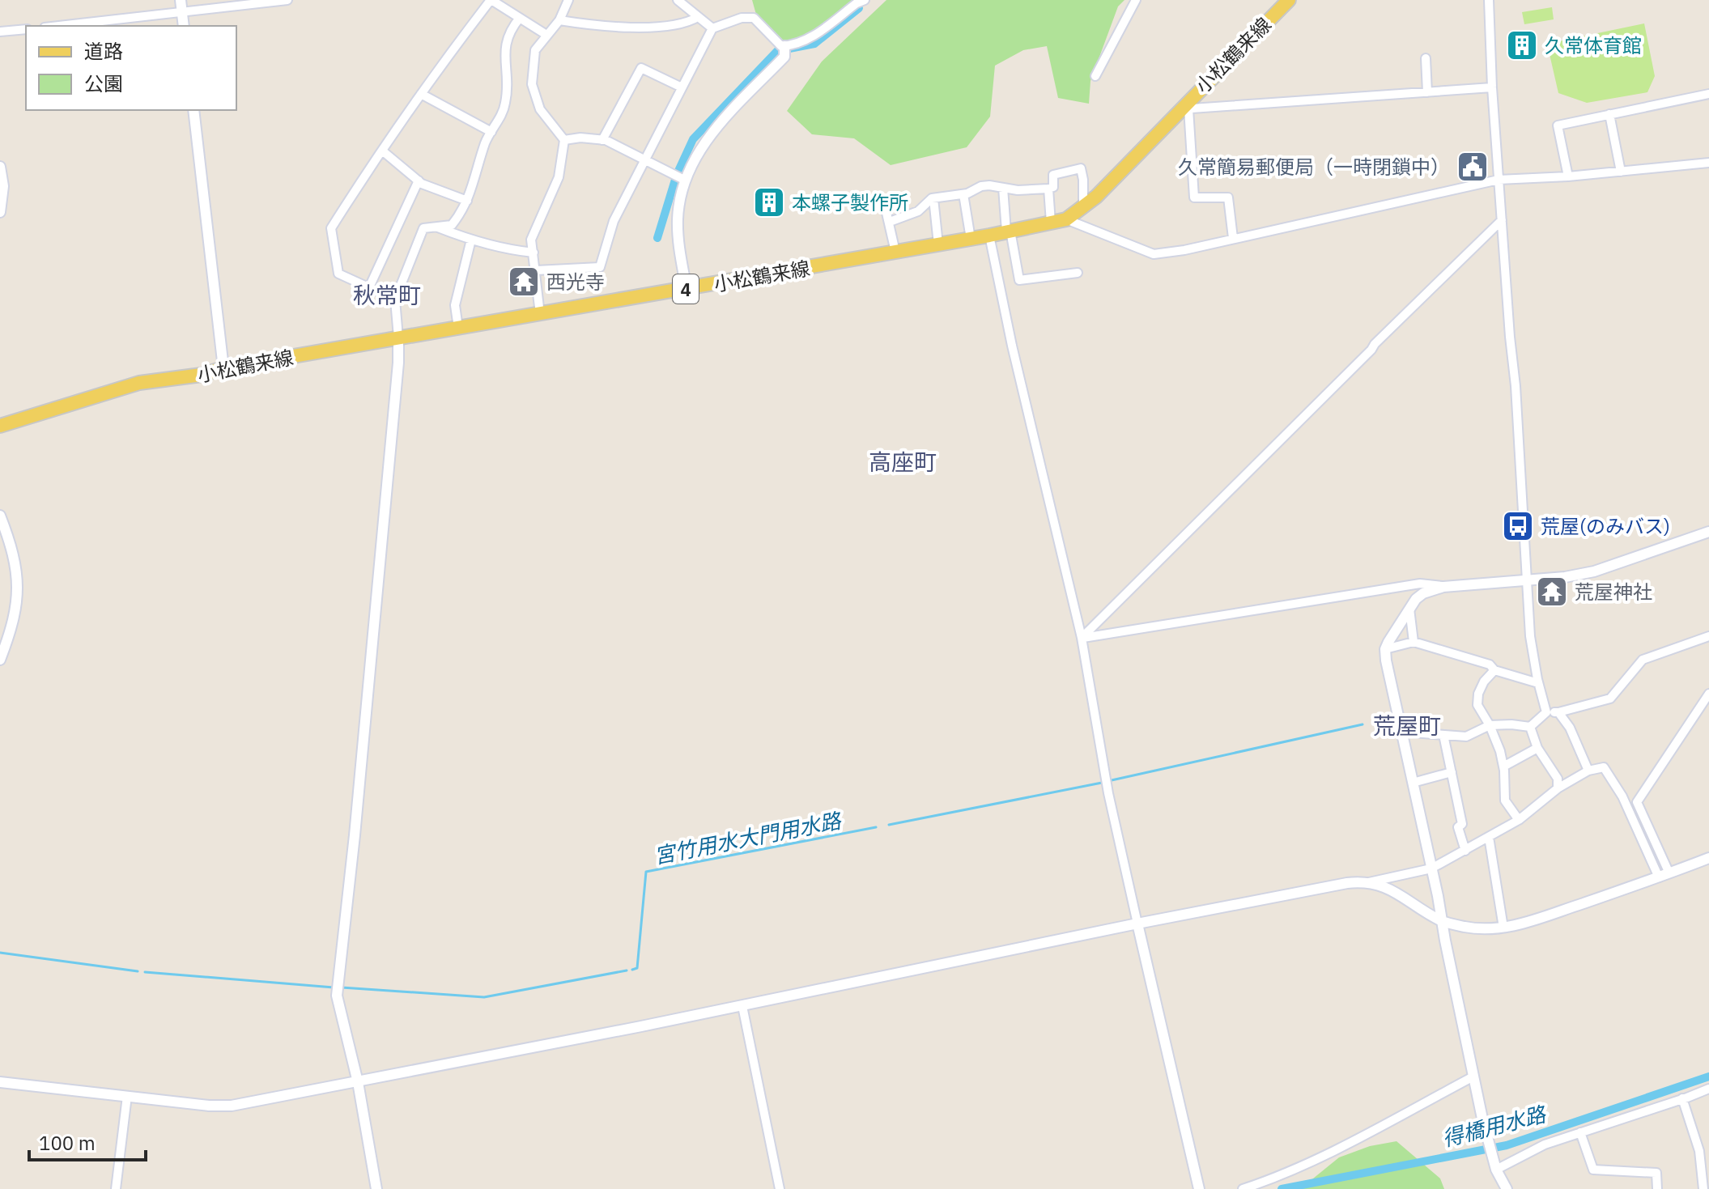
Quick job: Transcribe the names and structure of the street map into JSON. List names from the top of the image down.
{
  "streets": {
    "main road": ["小松鶴来線", "4"]
  },
  "districts": ["秋常町", "高座町", "荒屋町"],
  "water": ["宮竹用水大門用水路", "得橋用水路"],
  "places": {
    "building": ["久常体育館", "本螺子製作所"],
    "public building": ["久常簡易郵便局（一時閉鎖中）"],
    "temple": ["西光寺", "荒屋神社"],
    "bus stop": ["荒屋(のみバス)"]
  },
  "legend": ["道路", "公園"],
  "scale_bar": "100 m"
}
